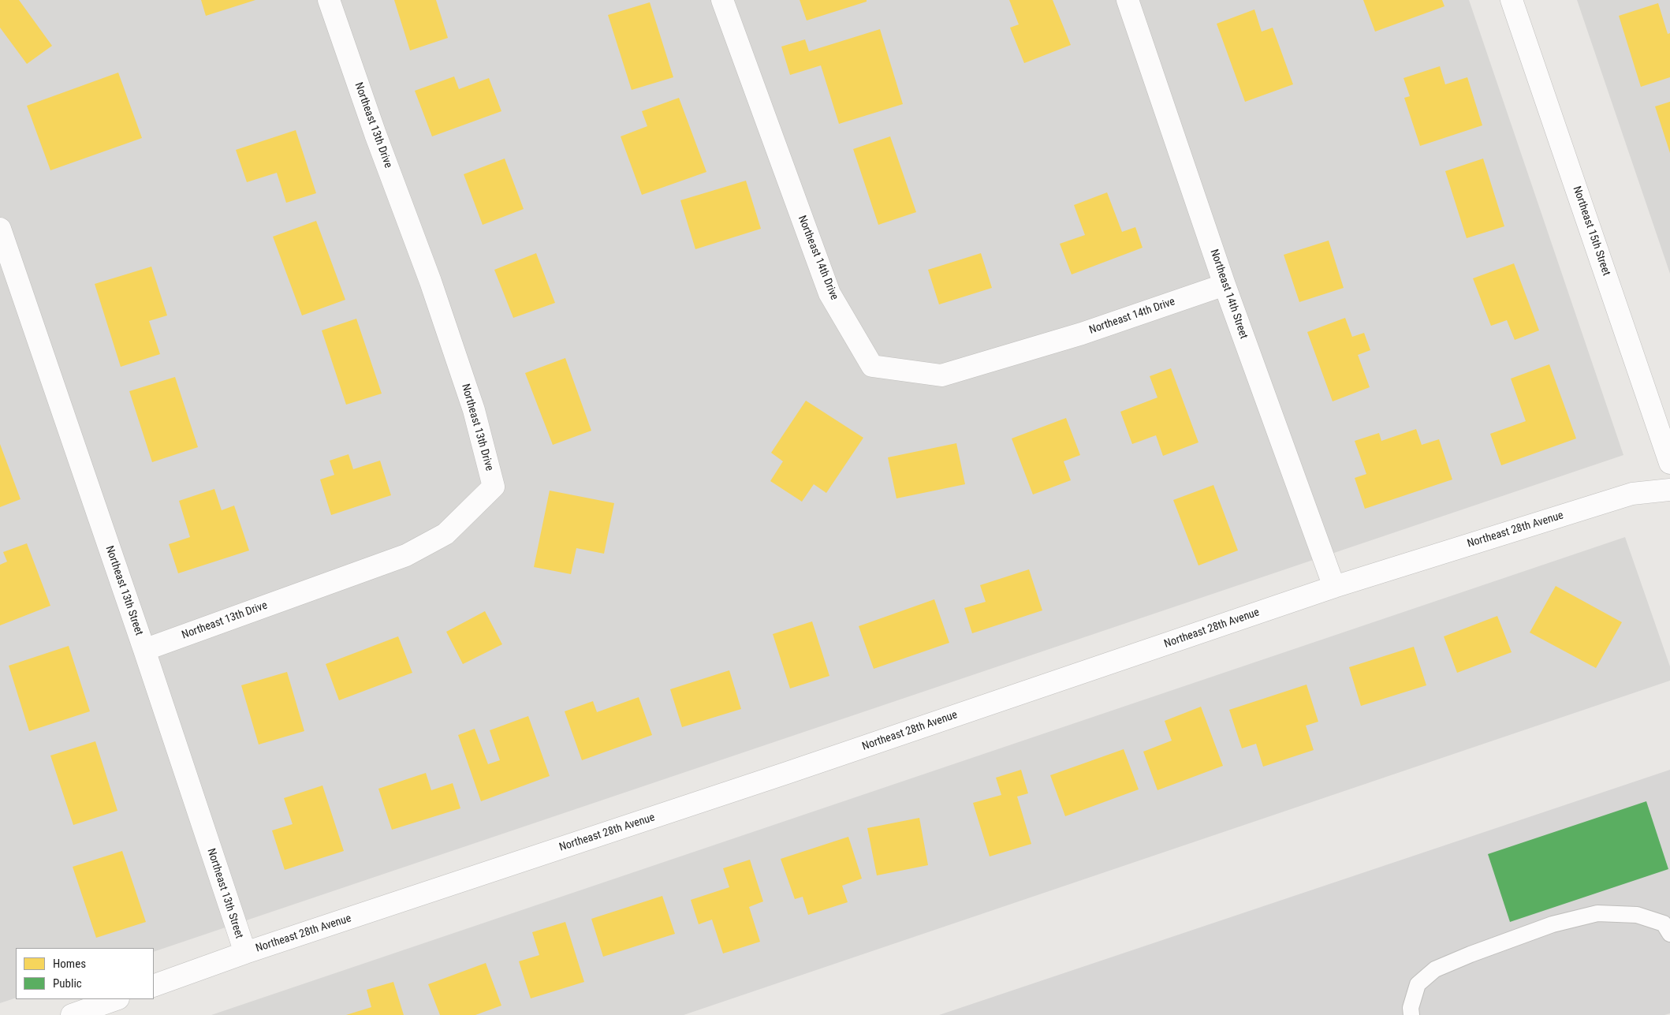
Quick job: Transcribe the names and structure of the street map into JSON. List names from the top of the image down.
{
  "streets": {
    "street": [
      "Northeast 13th Drive",
      "Northeast 15th Street",
      "Northeast 14th Drive",
      "Northeast 14th Street",
      "Northeast 28th Avenue",
      "Northeast 13th Street"
    ]
  },
  "crossings": [
    ["Northeast 13th Drive", "Northeast 13th Street"],
    ["Northeast 14th Drive", "Northeast 14th Street"],
    ["Northeast 14th Street", "Northeast 28th Avenue"],
    ["Northeast 28th Avenue", "Northeast 13th Street"]
  ],
  "legend": ["Homes", "Public"]
}
